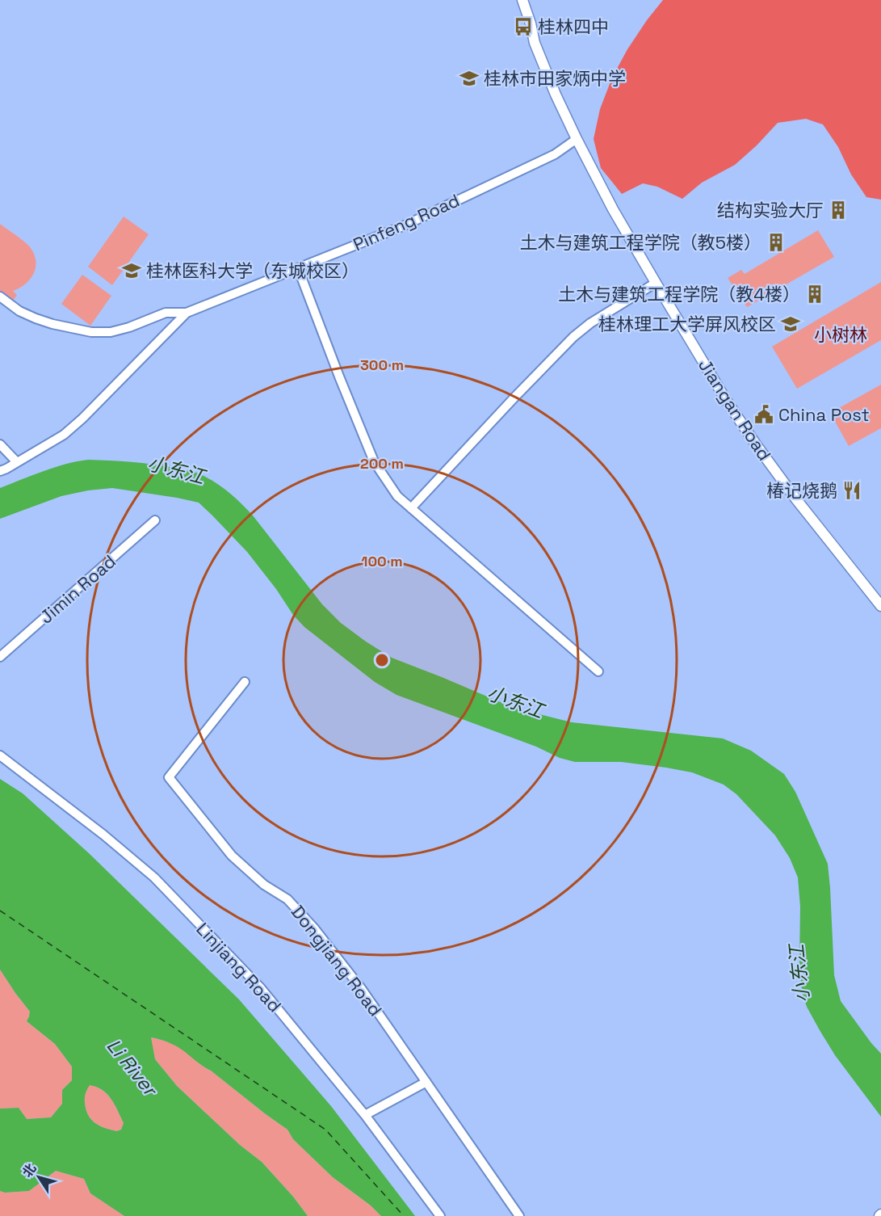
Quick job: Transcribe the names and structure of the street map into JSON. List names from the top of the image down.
{
  "streets": {
    "main road": ["Jiangan Road"],
    "street": [
      "Pinfeng Road",
      "Jimin Road",
      "Dongjiang Road",
      "Linjiang Road"
    ]
  },
  "crossings": [
    ["Pinfeng Road", "Jiangan Road"]
  ],
  "water": ["小东江", "Li River"],
  "parks": ["小树林"],
  "places": {
    "bus stop": ["桂林四中"],
    "school or university": ["桂林市田家炳中学", "桂林医科大学（东城校区）", "桂林理工大学屏风校区"],
    "building": ["结构实验大厅", "土木与建筑工程学院（教5楼）", "土木与建筑工程学院（教4楼）"],
    "public building": ["China Post"],
    "restaurant": ["椿记烧鹅"]
  },
  "north": "top left",
  "rings": ["300 m", "200 m", "100 m"]
}
